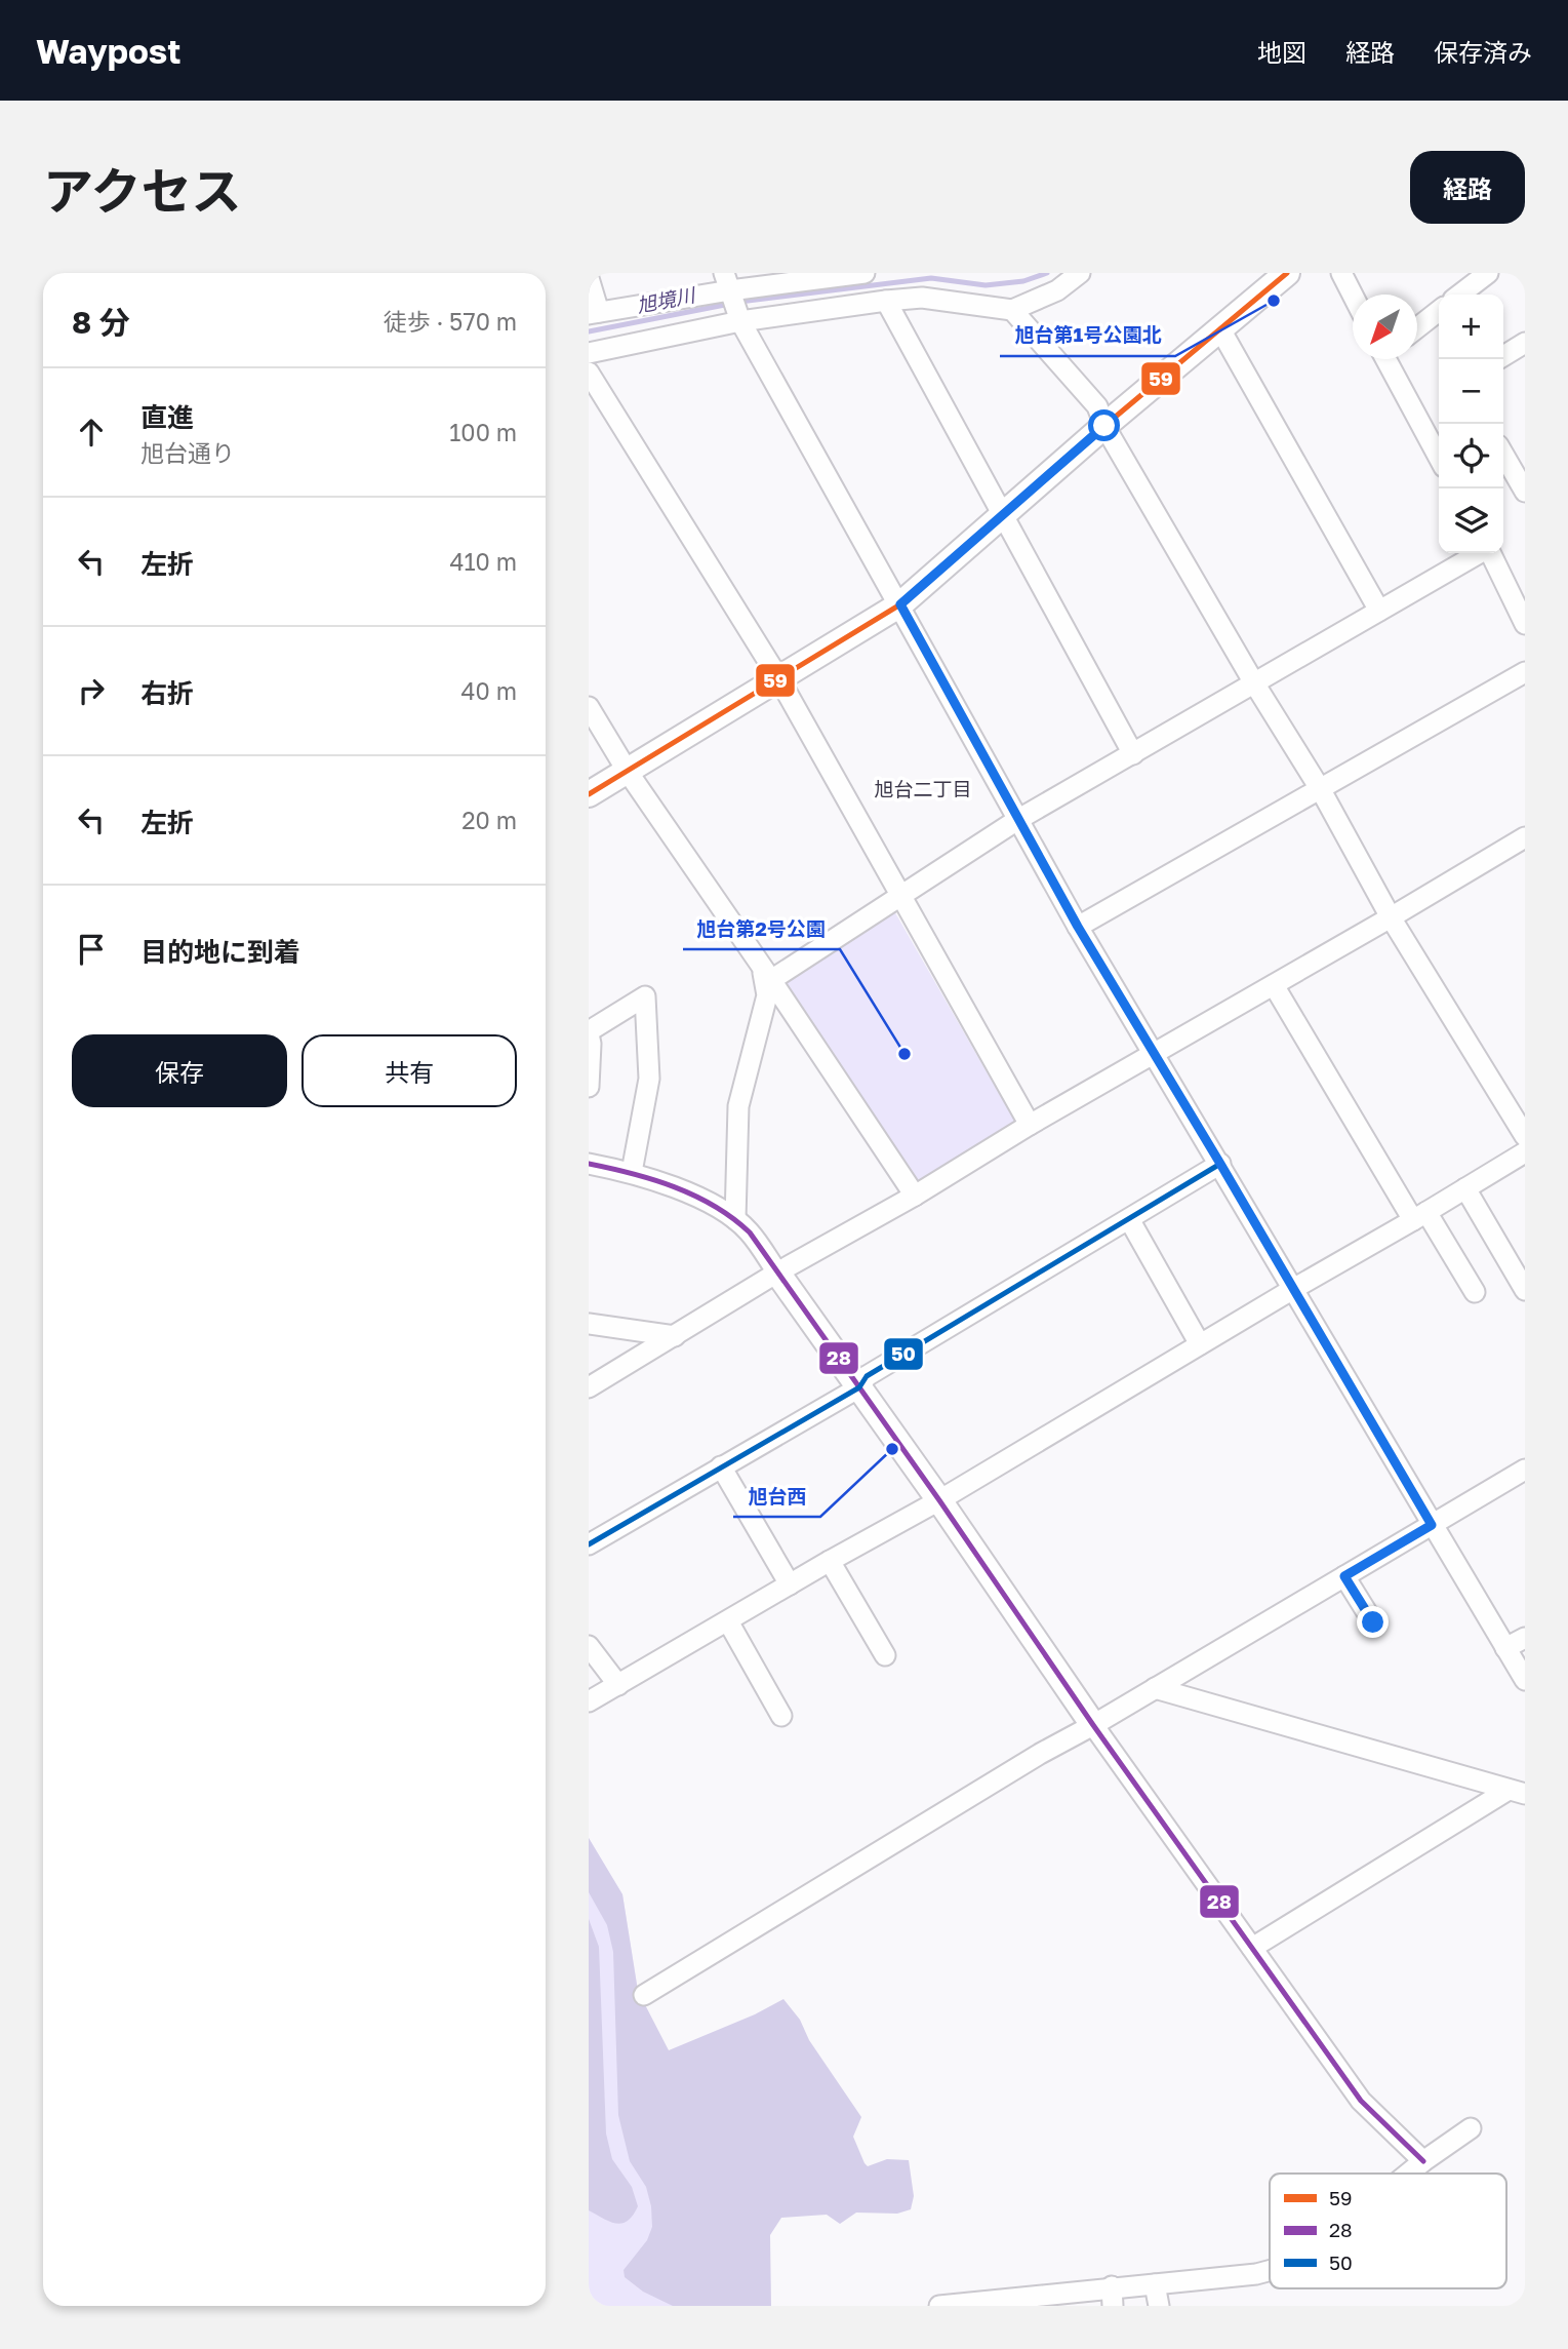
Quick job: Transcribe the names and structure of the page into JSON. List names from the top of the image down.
{
  "districts": ["旭台二丁目"],
  "water": ["旭境川"],
  "places": ["旭台第1号公園北", "旭台第2号公園", "旭台西"],
  "lines": ["transit line 59", "transit line 28", "transit line 50"],
  "legend": ["59", "28", "50"],
  "north": "bottom left",
  "page": {
    "header": "Waypost",
    "nav": ["地図", "経路", "保存済み"],
    "title": "アクセス",
    "buttons": [
      "経路",
      ["保存", "共有"]
    ],
    "heading": ["8 分", "徒歩 · 570 m"],
    "map_buttons": ["+", "−"],
    "list": [
      ["直進", "旭台通り", "100 m"],
      ["左折", "410 m"],
      ["右折", "40 m"],
      ["左折", "20 m"],
      "目的地に到着"
    ]
  }
}
